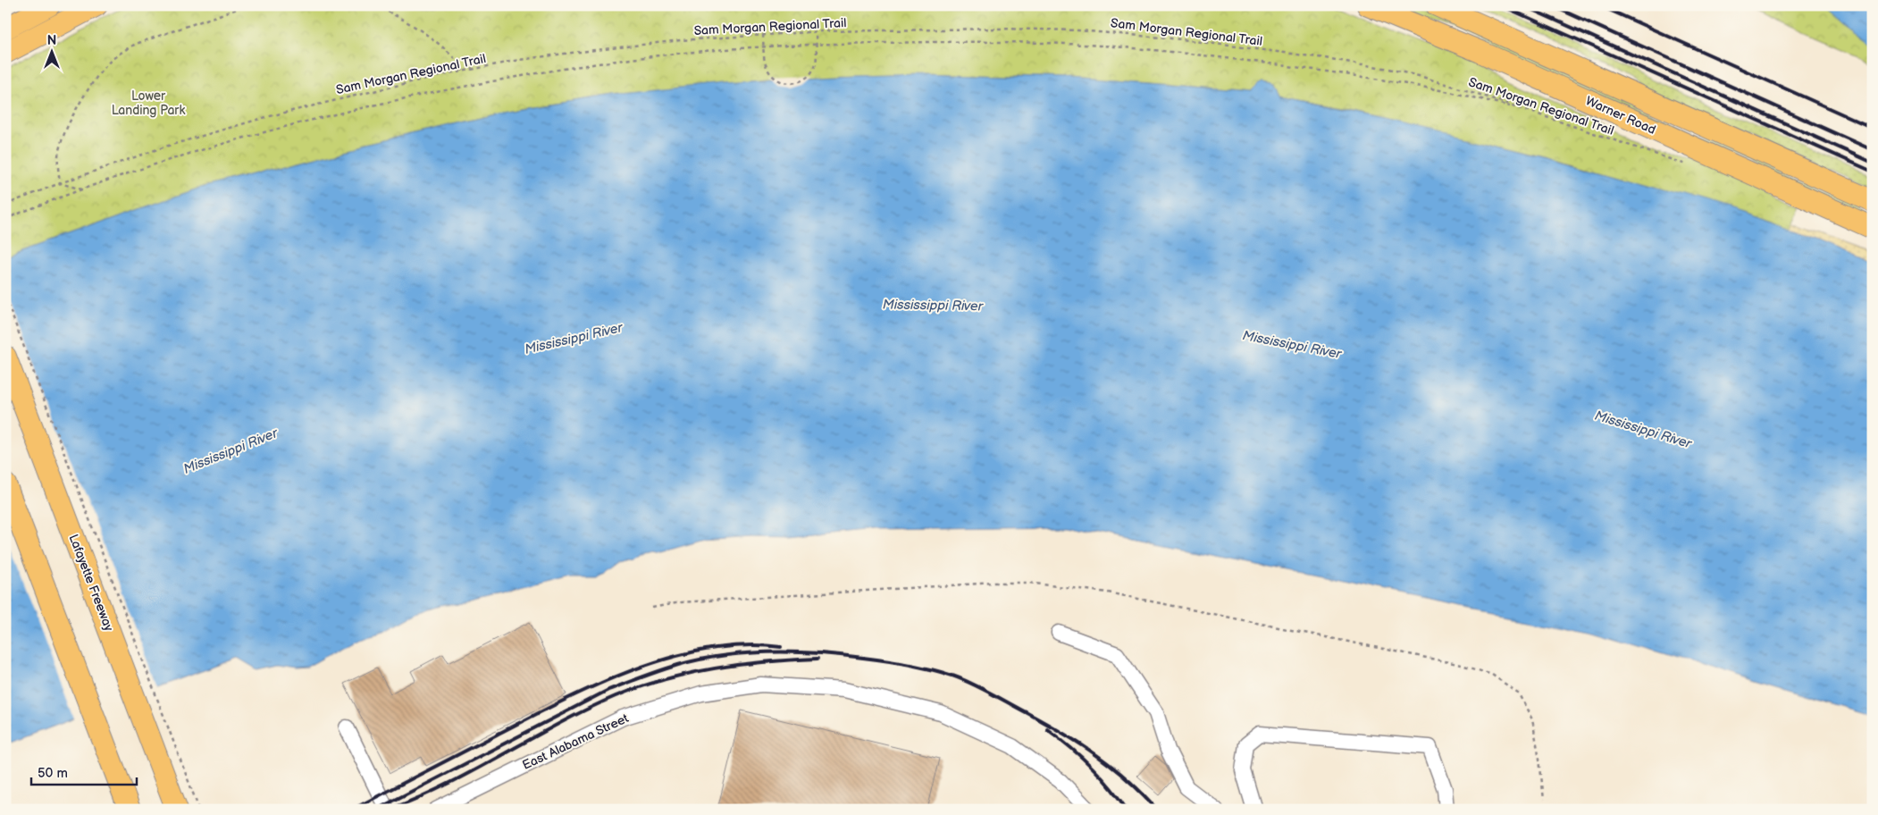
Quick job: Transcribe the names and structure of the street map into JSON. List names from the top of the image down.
{
  "streets": {
    "highway": ["Warner Road", "Lafayette Freeway"],
    "street": ["East Alabama Street"],
    "path": ["Sam Morgan Regional Trail"]
  },
  "water": ["Mississippi River"],
  "parks": ["Lower Landing Park"],
  "scale_bar": "50 m",
  "north": "top"
}
